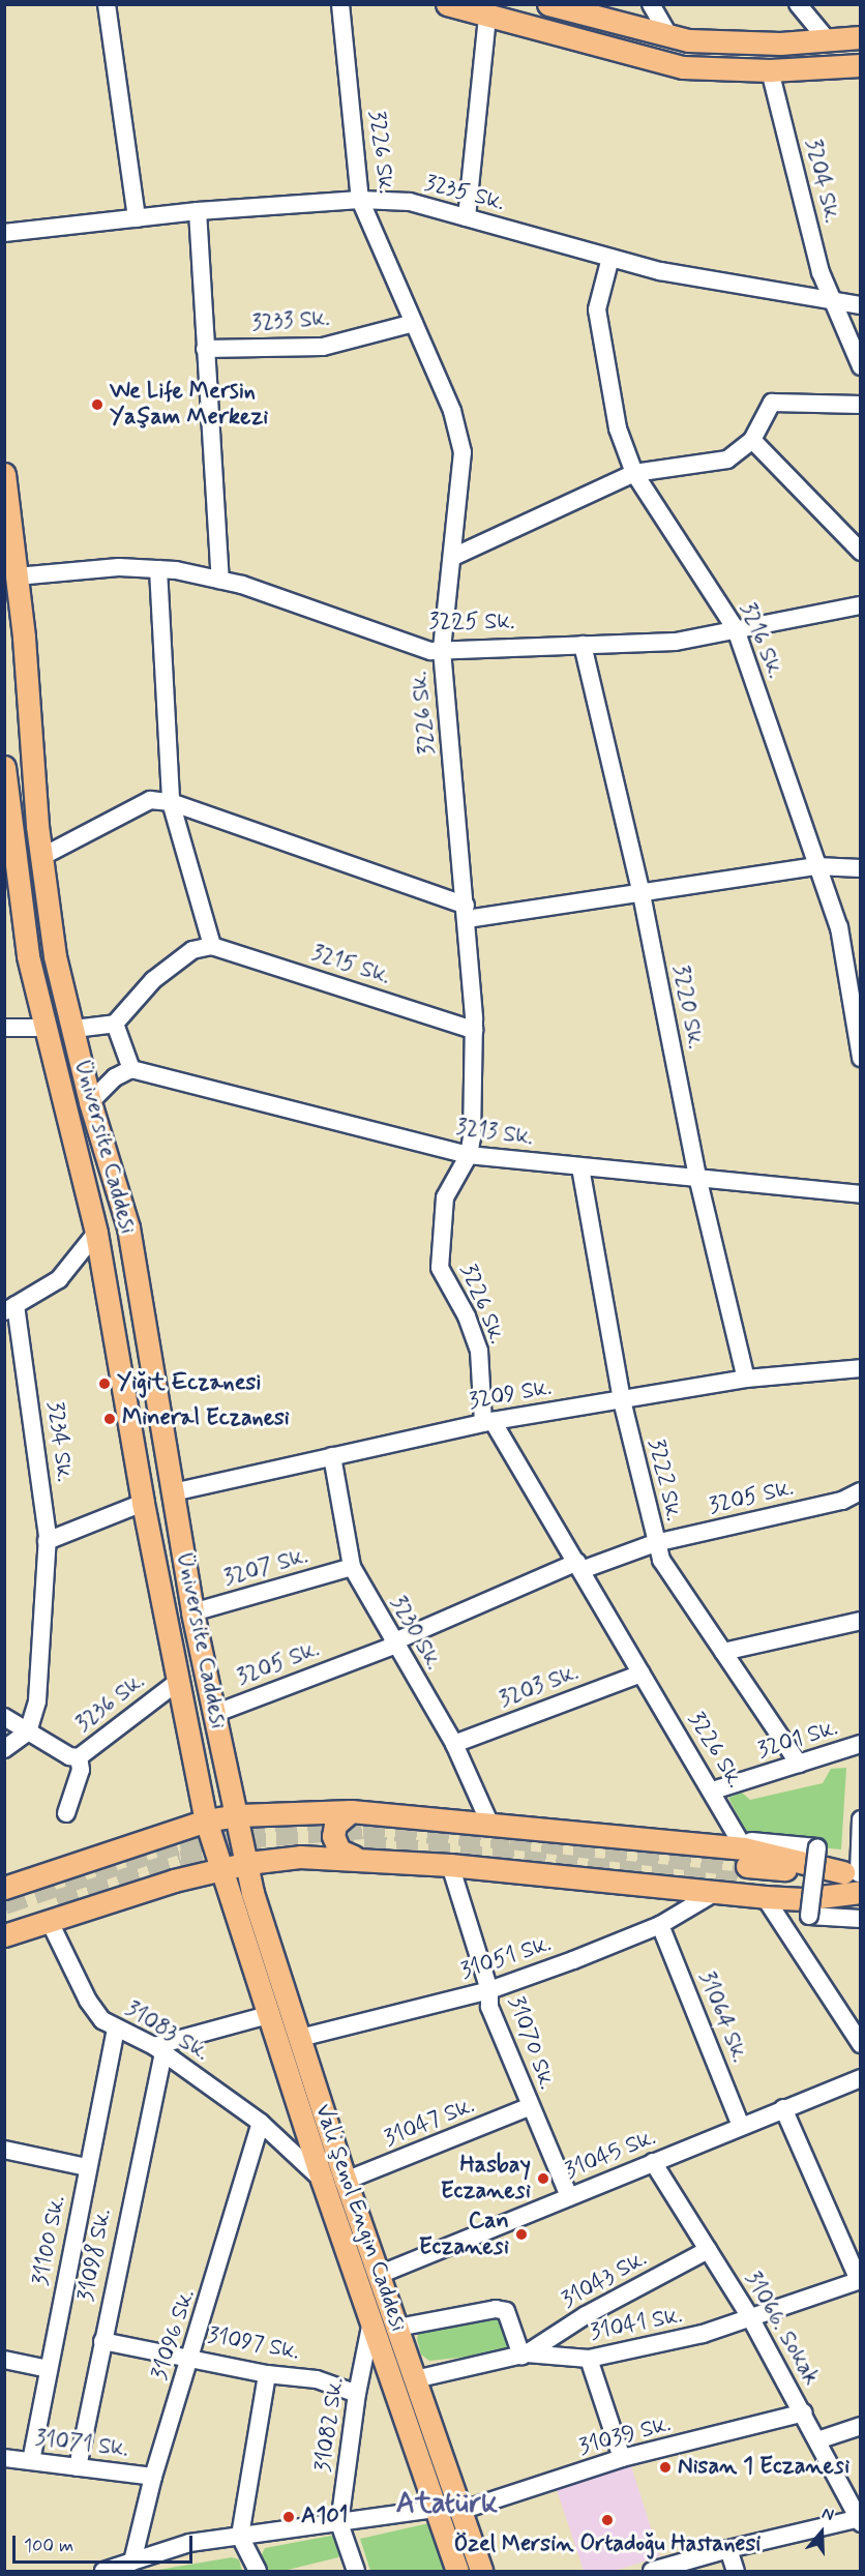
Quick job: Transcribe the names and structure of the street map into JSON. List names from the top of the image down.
{
  "streets": {
    "main road": ["Üniversite Caddesi", "Vali Şenol Engin Caddesi"],
    "street": [
      "3226 Sk.",
      "3204 Sk.",
      "3235 Sk.",
      "3233 Sk.",
      "3225 Sk.",
      "3216 Sk.",
      "3215 Sk.",
      "3220 Sk.",
      "3213 Sk.",
      "3209 Sk.",
      "3234 Sk.",
      "3222 Sk.",
      "3205 Sk.",
      "3207 Sk.",
      "3230 Sk.",
      "3203 Sk.",
      "3236 Sk.",
      "3201 Sk.",
      "31051 Sk.",
      "31064 Sk.",
      "31083 Sk.",
      "31070 Sk.",
      "31047 Sk.",
      "31045 Sk.",
      "31100 Sk.",
      "31098 Sk.",
      "31043 Sk.",
      "31041 Sk.",
      "31066. Sokak",
      "31096 Sk.",
      "31097 Sk.",
      "31082 Sk.",
      "31039 Sk.",
      "31071 Sk."
    ]
  },
  "crossings": [
    ["3226 Sk.", "3235 Sk."],
    ["3226 Sk.", "3233 Sk."],
    ["3226 Sk.", "3225 Sk."],
    ["3226 Sk.", "3215 Sk."],
    ["3226 Sk.", "3213 Sk."],
    ["3226 Sk.", "3209 Sk."],
    ["3226 Sk.", "3205 Sk."],
    ["3226 Sk.", "3203 Sk."],
    ["3226 Sk.", "3201 Sk."],
    ["3204 Sk.", "3235 Sk."],
    ["3235 Sk.", "3216 Sk."],
    ["3225 Sk.", "3216 Sk."],
    ["3225 Sk.", "3220 Sk."],
    ["3225 Sk.", "Üniversite Caddesi"],
    ["3220 Sk.", "3213 Sk."],
    ["3220 Sk.", "3209 Sk."],
    ["3213 Sk.", "3222 Sk."],
    ["Üniversite Caddesi", "3209 Sk."],
    ["Üniversite Caddesi", "3205 Sk."],
    ["Üniversite Caddesi", "3207 Sk."],
    ["Üniversite Caddesi", "3236 Sk."],
    ["Üniversite Caddesi", "Vali Şenol Engin Caddesi"],
    ["3209 Sk.", "3222 Sk."],
    ["3209 Sk.", "3230 Sk."],
    ["3234 Sk.", "3236 Sk."],
    ["3222 Sk.", "3205 Sk."],
    ["3222 Sk.", "3201 Sk."],
    ["3205 Sk.", "3230 Sk."],
    ["3207 Sk.", "3230 Sk."],
    ["3230 Sk.", "3203 Sk."],
    ["31051 Sk.", "31064 Sk."],
    ["31051 Sk.", "31070 Sk."],
    ["31051 Sk.", "Vali Şenol Engin Caddesi"],
    ["31064 Sk.", "31045 Sk."],
    ["31083 Sk.", "Vali Şenol Engin Caddesi"],
    ["31083 Sk.", "31100 Sk."],
    ["31083 Sk.", "31098 Sk."],
    ["31083 Sk.", "31096 Sk."],
    ["31070 Sk.", "31047 Sk."],
    ["31070 Sk.", "31045 Sk."],
    ["31047 Sk.", "Vali Şenol Engin Caddesi"],
    ["31045 Sk.", "Vali Şenol Engin Caddesi"],
    ["31045 Sk.", "31066. Sokak"],
    ["Vali Şenol Engin Caddesi", "31041 Sk."],
    ["Vali Şenol Engin Caddesi", "31082 Sk."],
    ["Vali Şenol Engin Caddesi", "31039 Sk."],
    ["31100 Sk.", "31071 Sk."],
    ["31098 Sk.", "31097 Sk."],
    ["31098 Sk.", "31071 Sk."],
    ["31043 Sk.", "31041 Sk."],
    ["31043 Sk.", "31066. Sokak"],
    ["31041 Sk.", "31066. Sokak"],
    ["31066. Sokak", "31039 Sk."],
    ["31096 Sk.", "31097 Sk."],
    ["31096 Sk.", "31071 Sk."],
    ["31097 Sk.", "31082 Sk."]
  ],
  "districts": ["Atatürk"],
  "places": [
    "We Life Mersin Yaşam Merkezi",
    "Yiğit Eczanesi",
    "Mineral Eczanesi",
    "Hasbay Eczanesi",
    "Can Eczanesi",
    "Nisan 1 Eczanesi",
    "A101",
    "Özel Mersin Ortadoğu Hastanesi"
  ],
  "scale_bar": "100 m",
  "north": "top"
}
